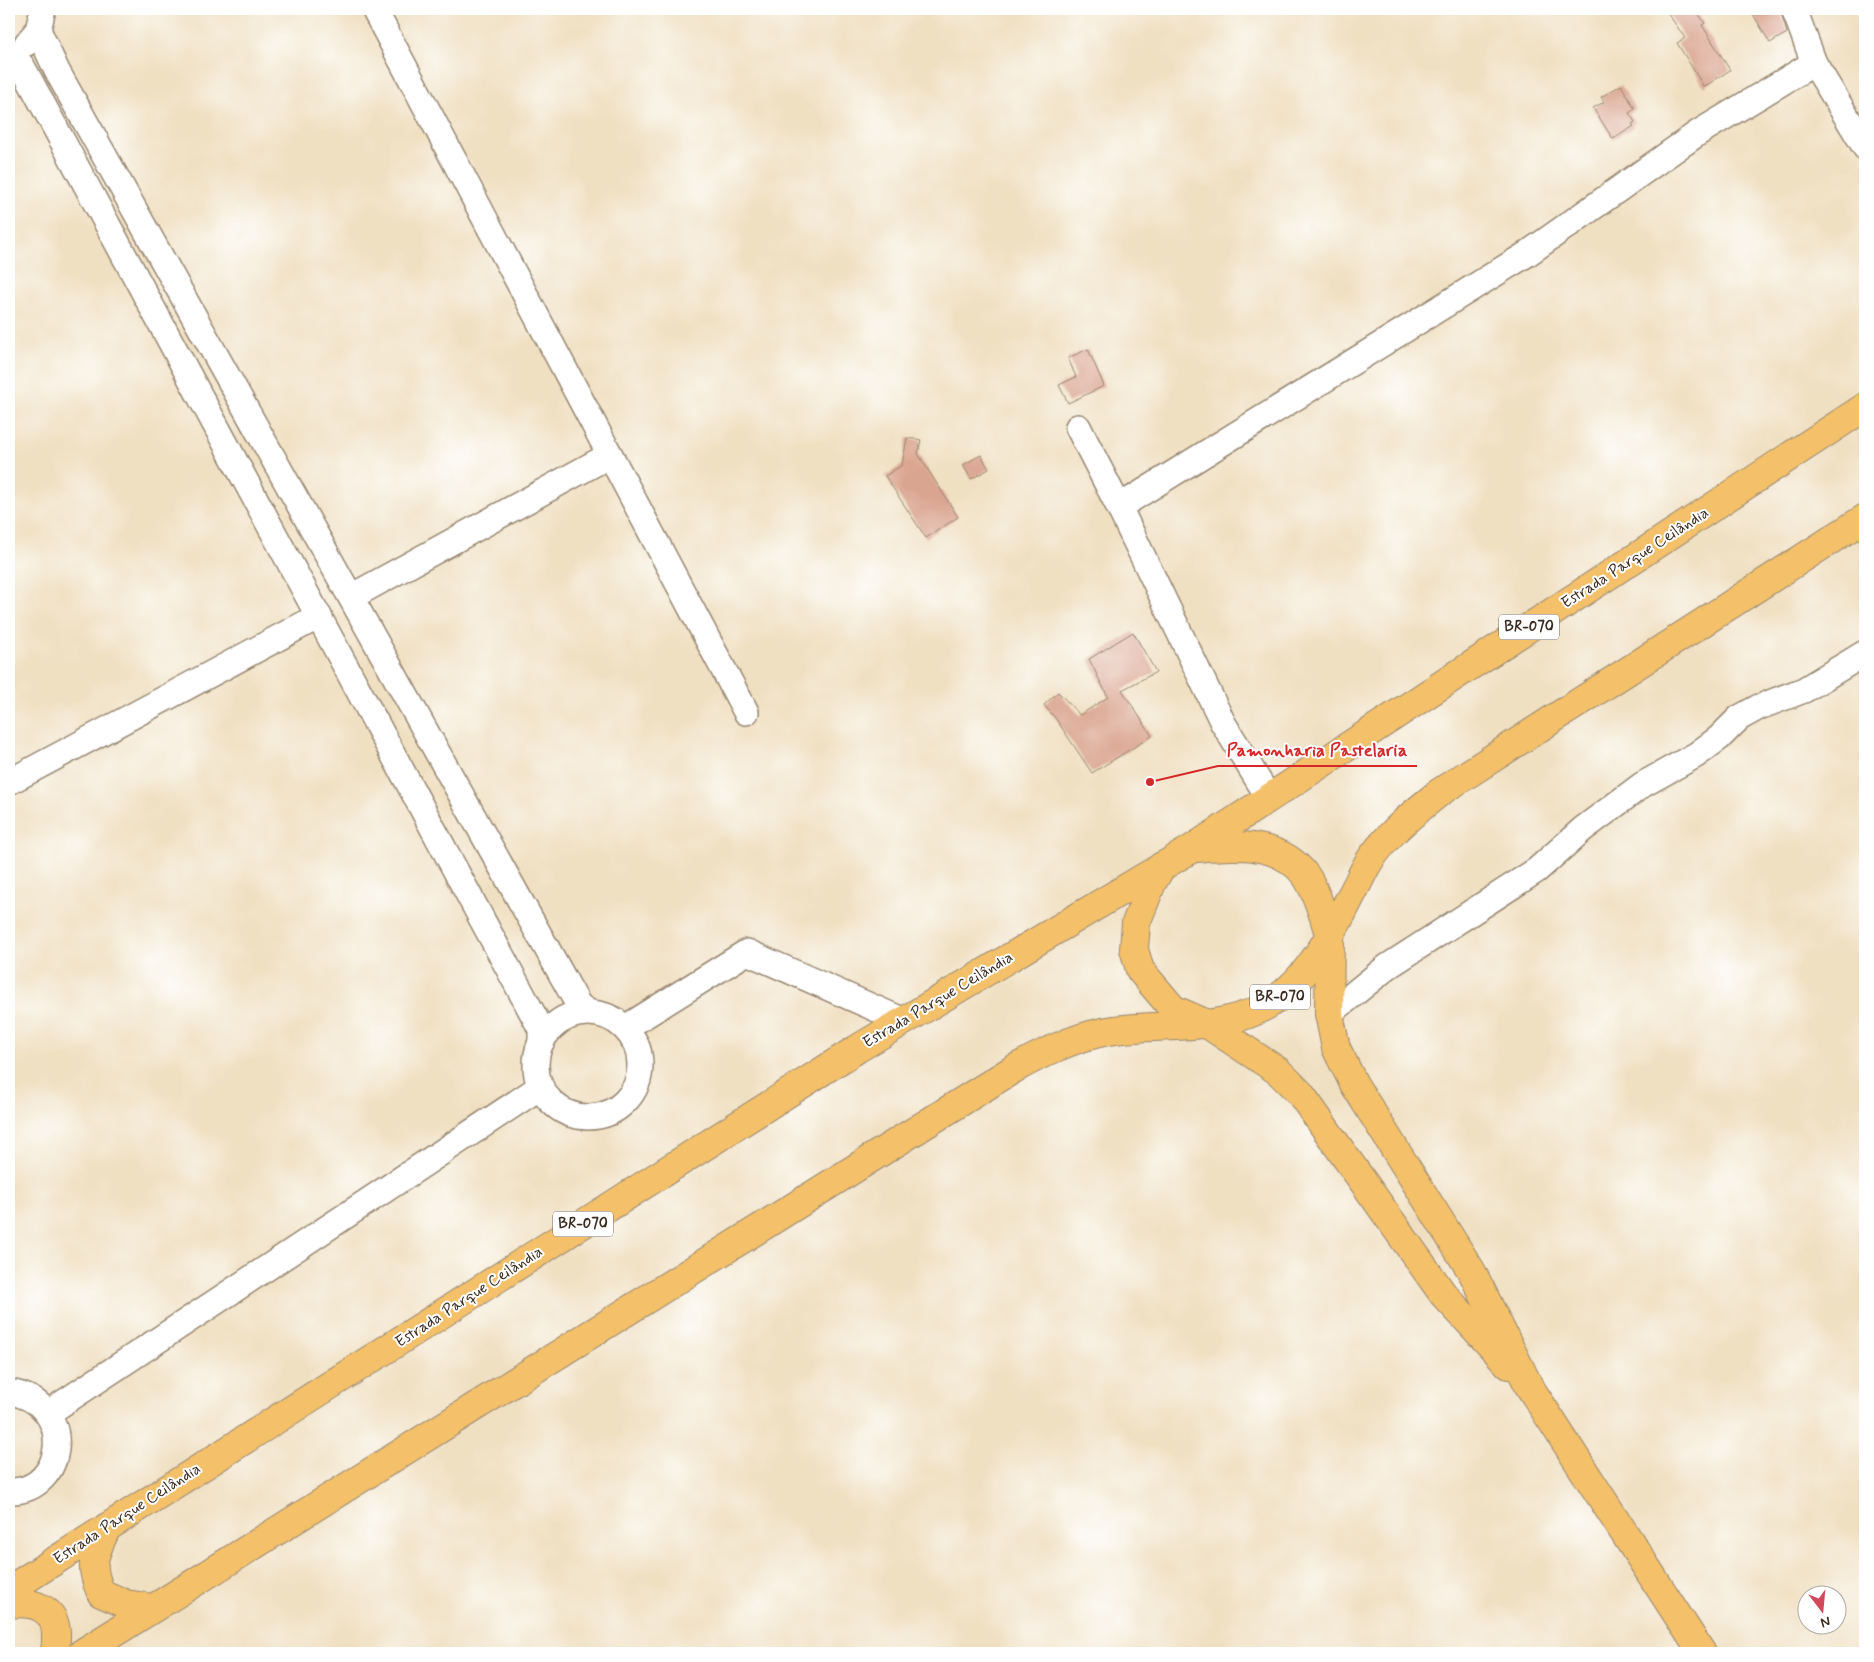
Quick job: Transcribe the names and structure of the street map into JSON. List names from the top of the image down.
{
  "streets": {
    "main road": ["Estrada Parque Ceilândia", "BR-070"]
  },
  "places": ["Pamonharia Pastelaria"],
  "north": "bottom"
}
